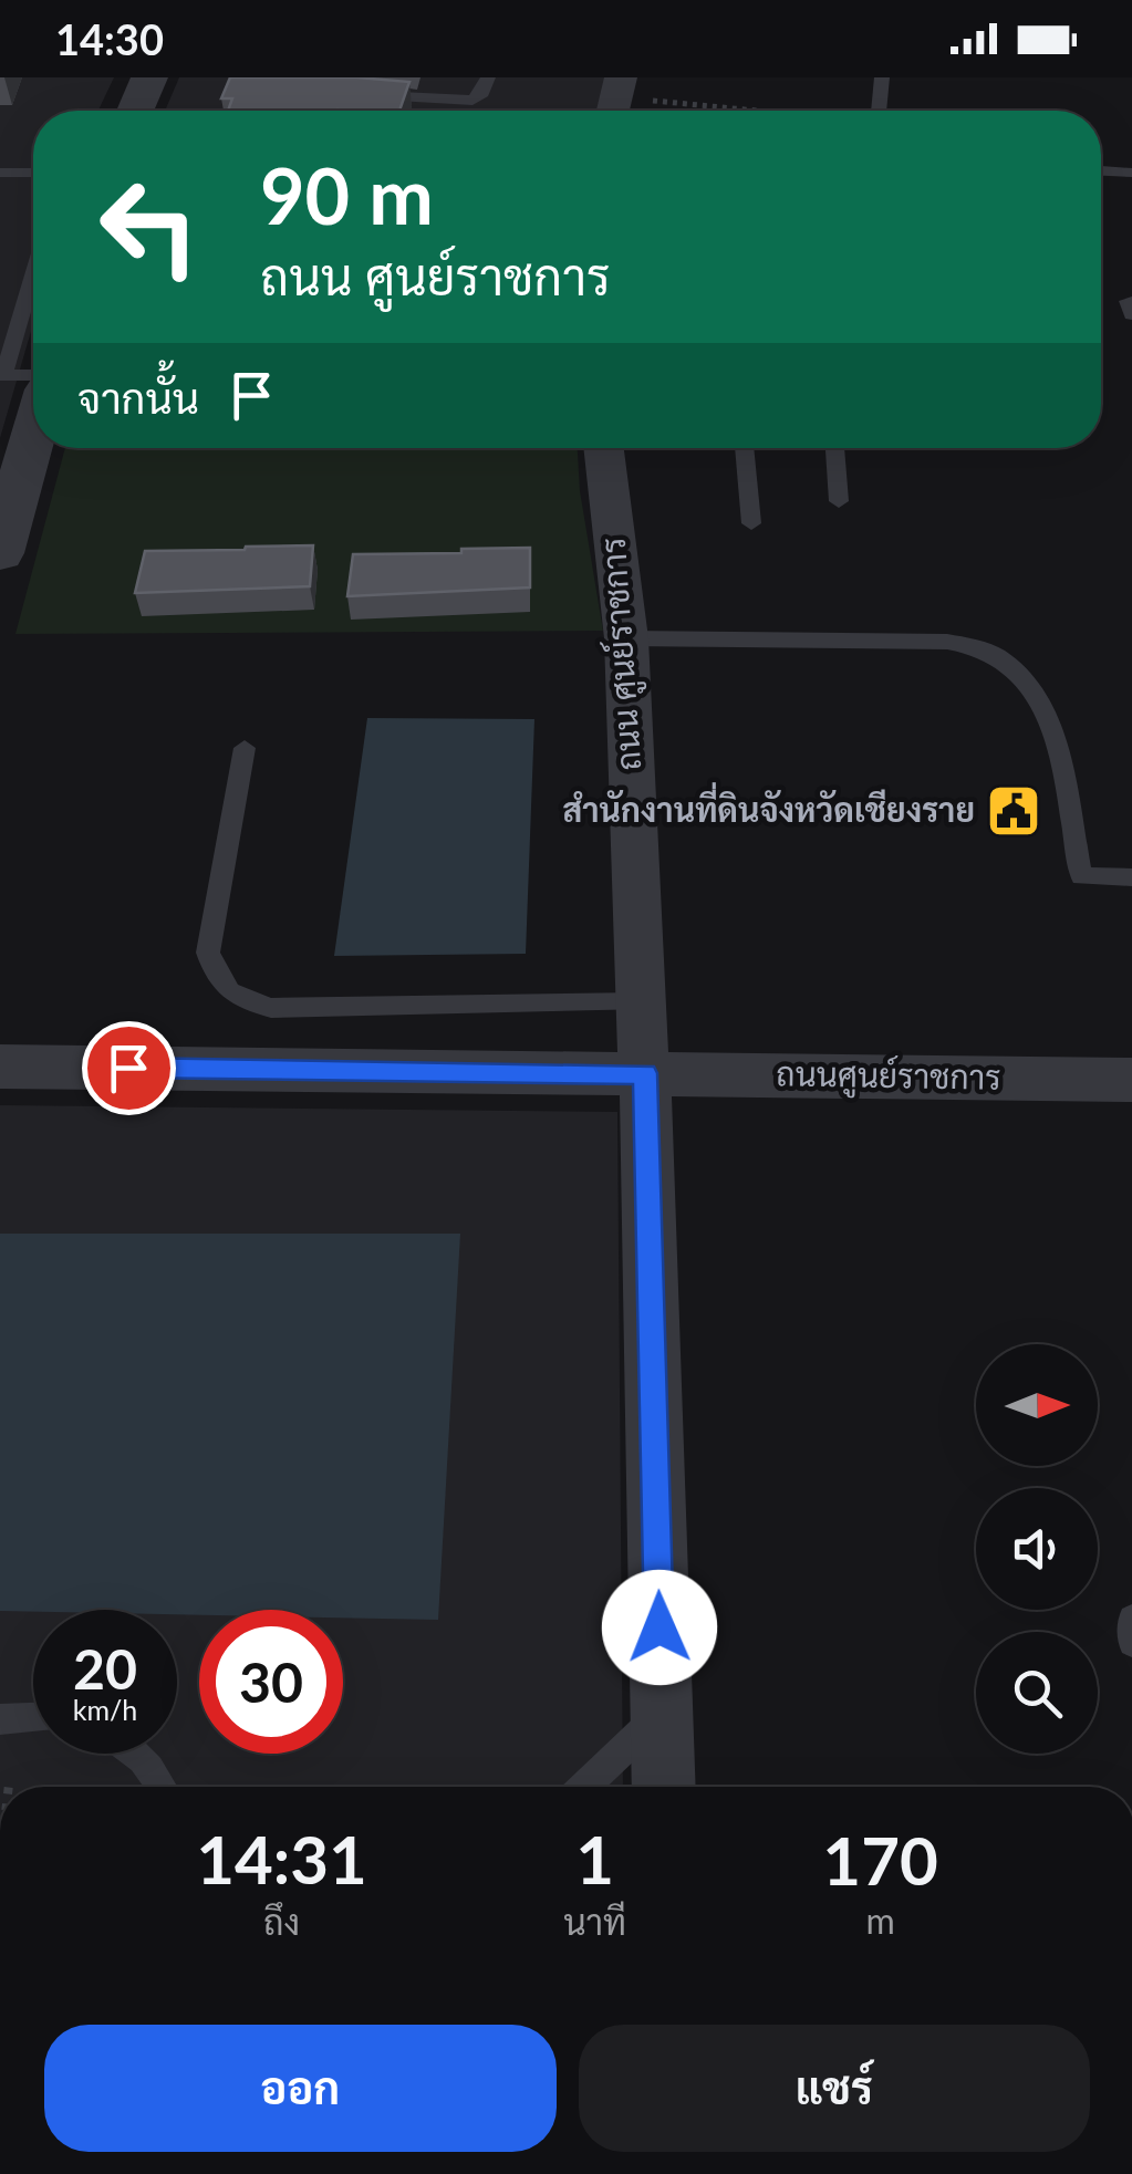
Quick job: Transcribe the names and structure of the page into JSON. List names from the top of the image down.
{
  "streets": {
    "street": ["ถนน ศูนย์ราชการ", "ถนนศูนย์ราชการ"]
  },
  "crossings": [
    ["ถนน ศูนย์ราชการ", "ถนนศูนย์ราชการ"]
  ],
  "places": {
    "public building": ["สำนักงานที่ดินจังหวัดเชียงราย"]
  },
  "north": "right",
  "page": {
    "status": "14:30",
    "turn": ["90 m", "ถนน ศูนย์ราชการ"],
    "then": "จากนั้น",
    "speed": "20 km/h",
    "limit": "30",
    "eta": [
      "14:31",
      "ถึง",
      "1",
      "นาที",
      "170",
      "m"
    ],
    "buttons": ["ออก", "แชร์"]
  }
}
